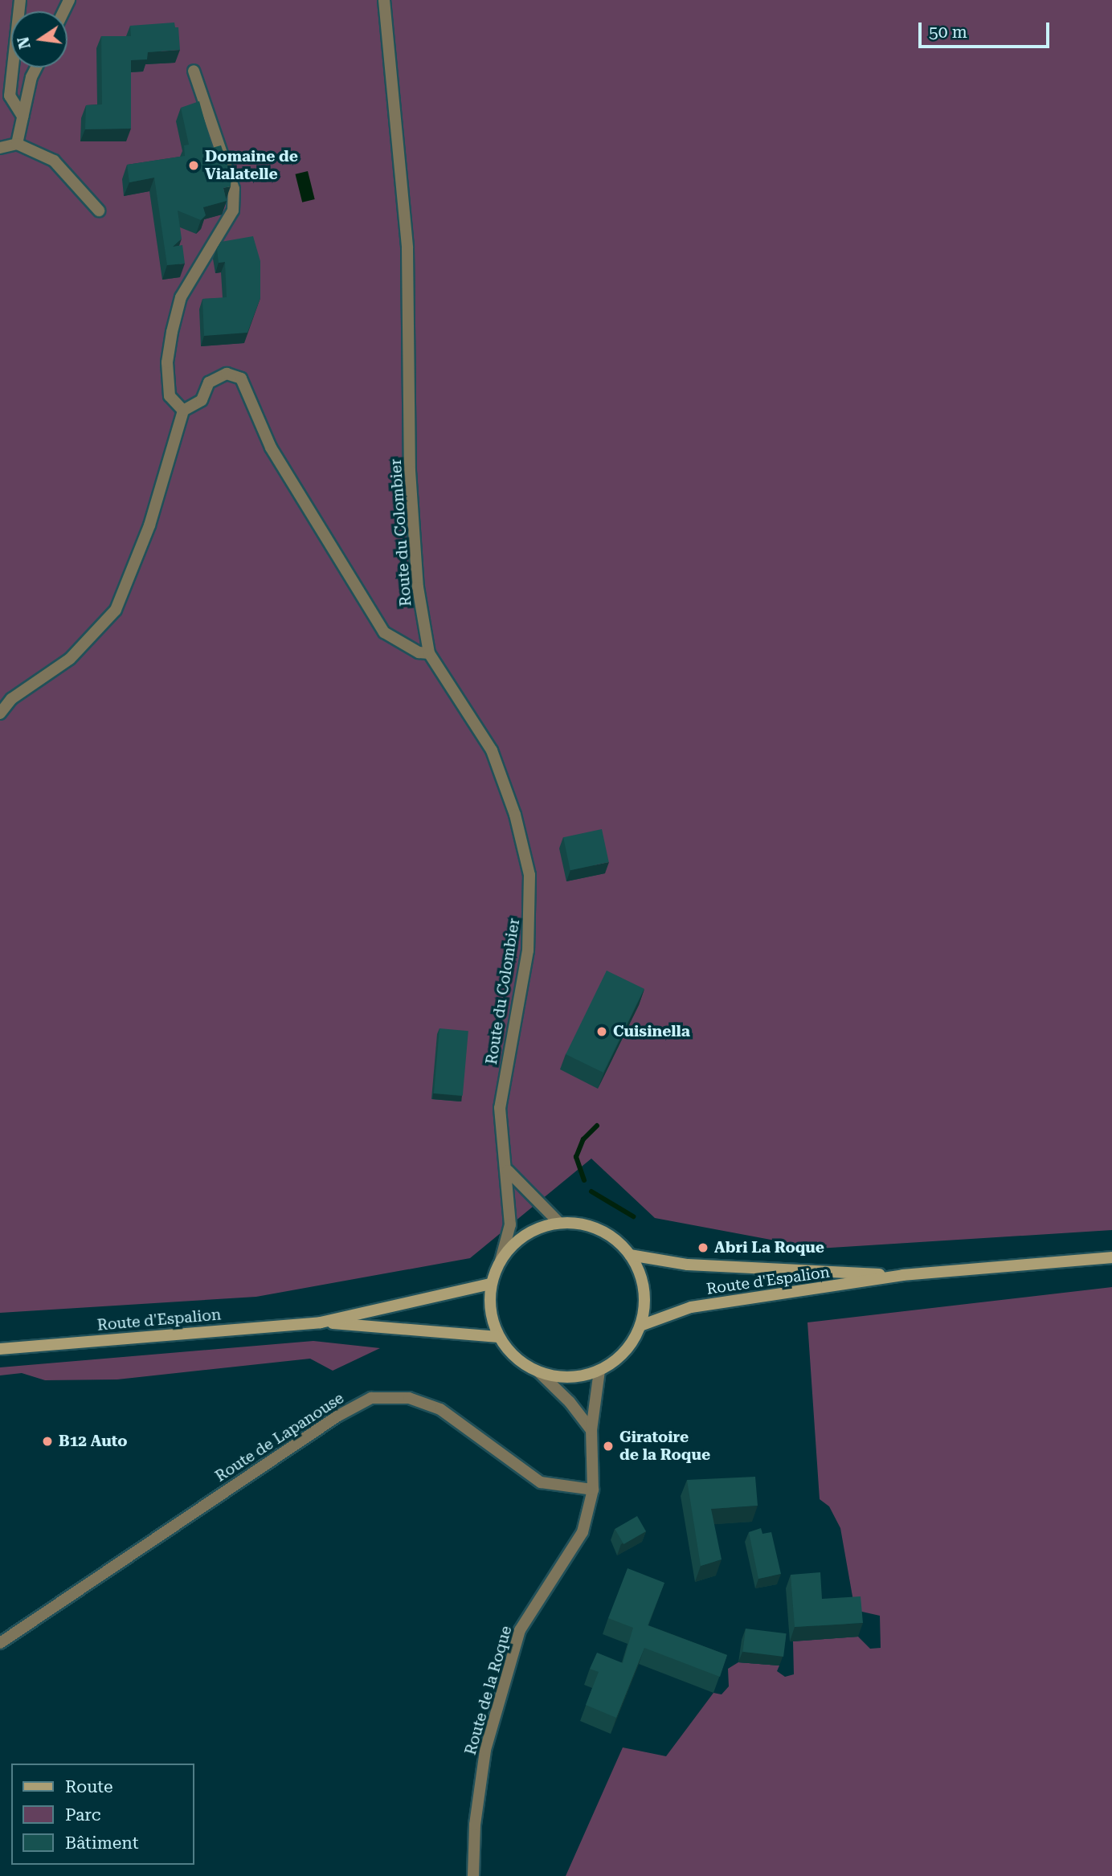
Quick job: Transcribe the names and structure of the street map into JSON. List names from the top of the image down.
{
  "streets": {
    "main road": ["Route d'Espalion"],
    "street": ["Route du Colombier", "Route de Lapanouse", "Route de la Roque"]
  },
  "crossings": [
    ["Route du Colombier", "Route d'Espalion"],
    ["Route du Colombier", "Route de la Roque"],
    ["Route d'Espalion", "Route de la Roque"],
    ["Route de Lapanouse", "Route de la Roque"]
  ],
  "places": [
    "Domaine de Vialatelle",
    "Cuisinella",
    "Abri La Roque",
    "B12 Auto",
    "Giratoire de la Roque"
  ],
  "legend": ["Route", "Parc", "Bâtiment"],
  "scale_bar": "50 m",
  "north": "left"
}
